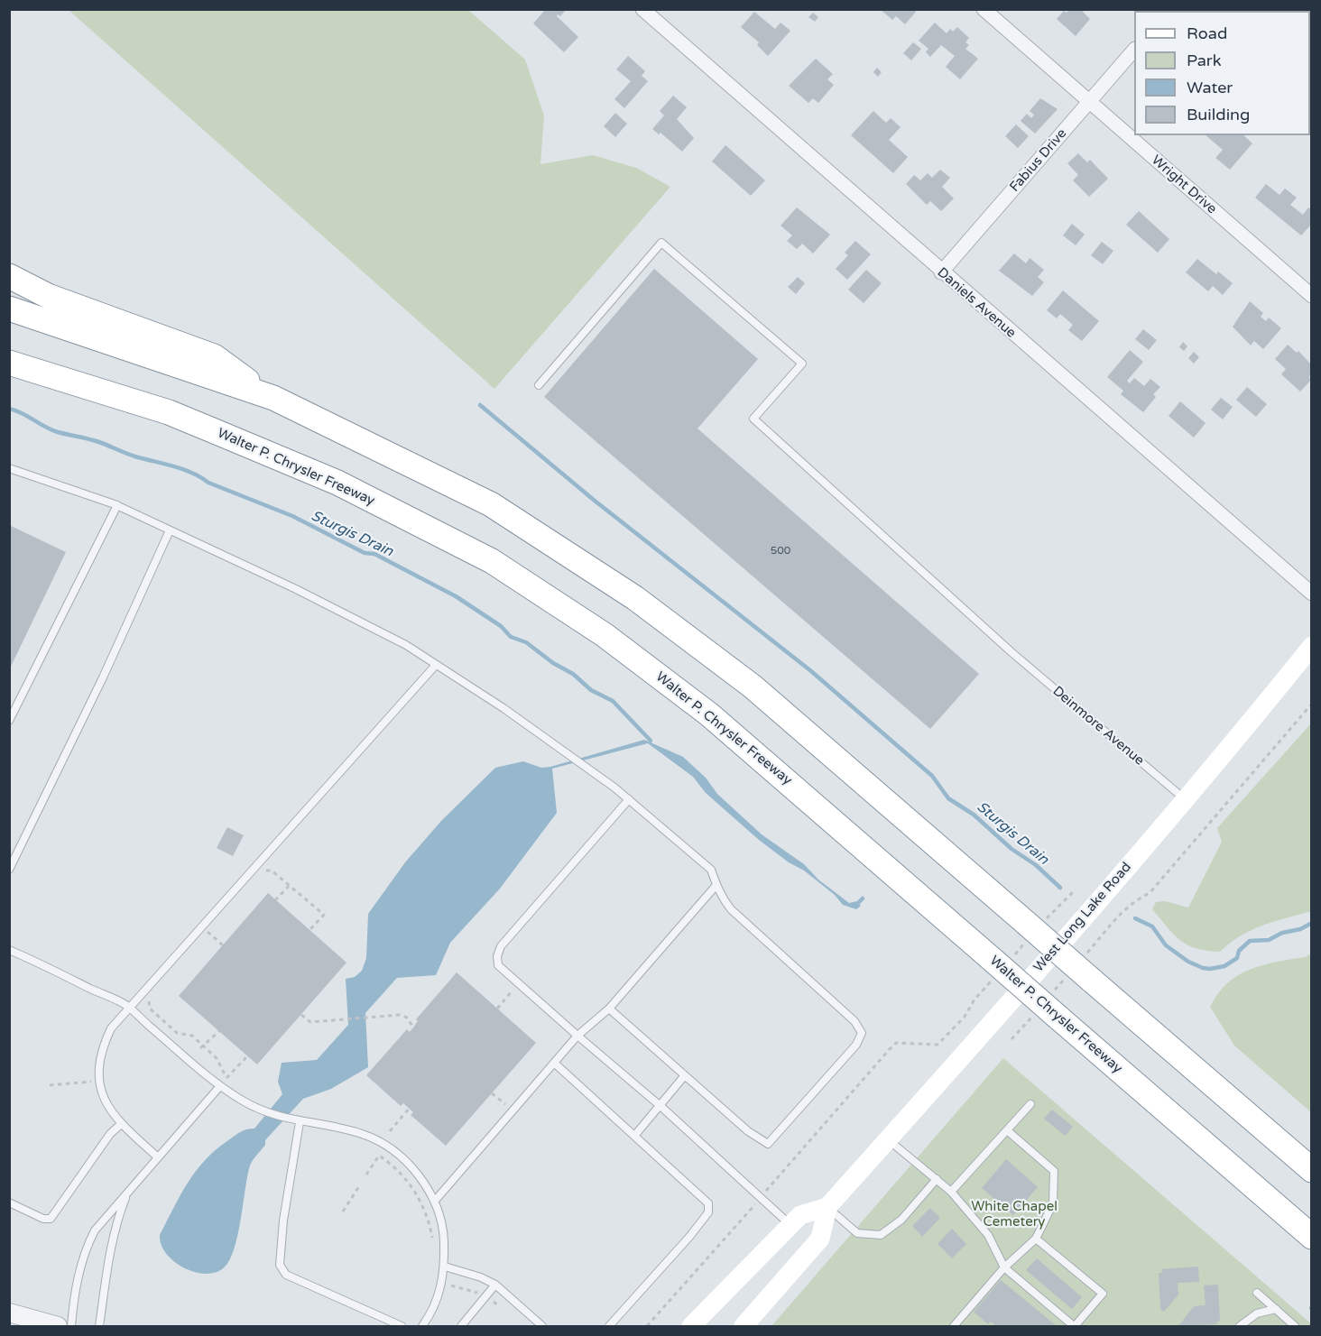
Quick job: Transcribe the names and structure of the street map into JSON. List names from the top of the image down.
{
  "streets": {
    "highway": ["Walter P. Chrysler Freeway"],
    "main road": ["West Long Lake Road"],
    "street": ["Fabius Drive", "Wright Drive", "Daniels Avenue"],
    "lane": ["Deinmore Avenue"]
  },
  "crossings": [
    ["Fabius Drive", "Wright Drive"],
    ["Fabius Drive", "Daniels Avenue"],
    ["Deinmore Avenue", "West Long Lake Road"]
  ],
  "water": ["Sturgis Drain"],
  "parks": ["White Chapel Cemetery"],
  "house_numbers": ["500"],
  "legend": [
    "Road",
    "Park",
    "Water",
    "Building"
  ]
}
